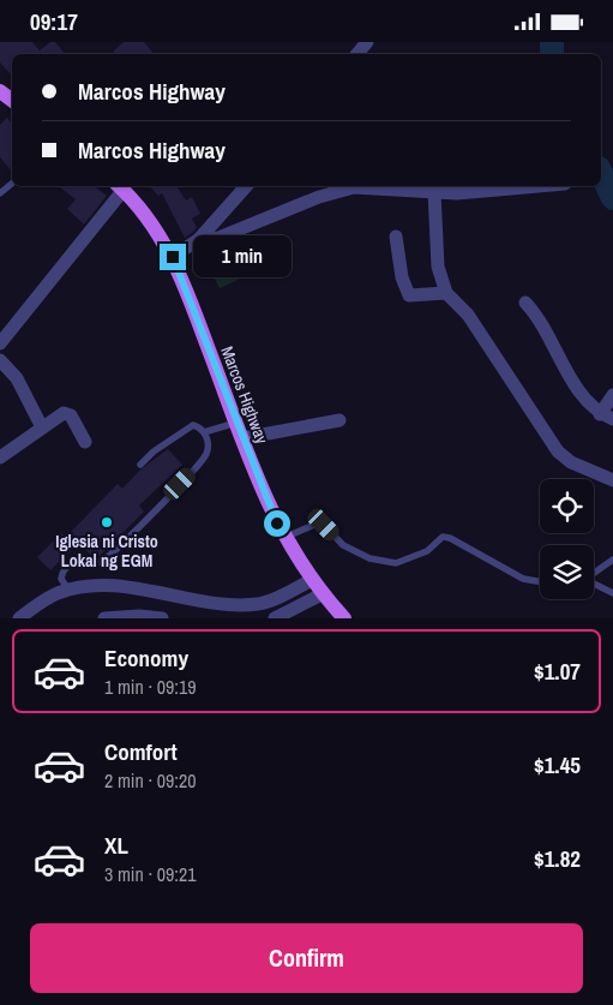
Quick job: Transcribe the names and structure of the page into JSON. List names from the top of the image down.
{
  "streets": {
    "main road": ["Marcos Highway"]
  },
  "places": ["Iglesia ni Cristo Lokal ng EGM"],
  "page": {
    "status": "09:17",
    "banner": ["Marcos Highway", "Marcos Highway"],
    "bubble": "1 min",
    "list": [
      {
        "name": "Economy",
        "note": "1 min · 09:19",
        "value": "$1.07"
      },
      {
        "name": "Comfort",
        "note": "2 min · 09:20",
        "value": "$1.45"
      },
      {
        "name": "XL",
        "note": "3 min · 09:21",
        "value": "$1.82"
      }
    ],
    "buttons": "Confirm"
  }
}
